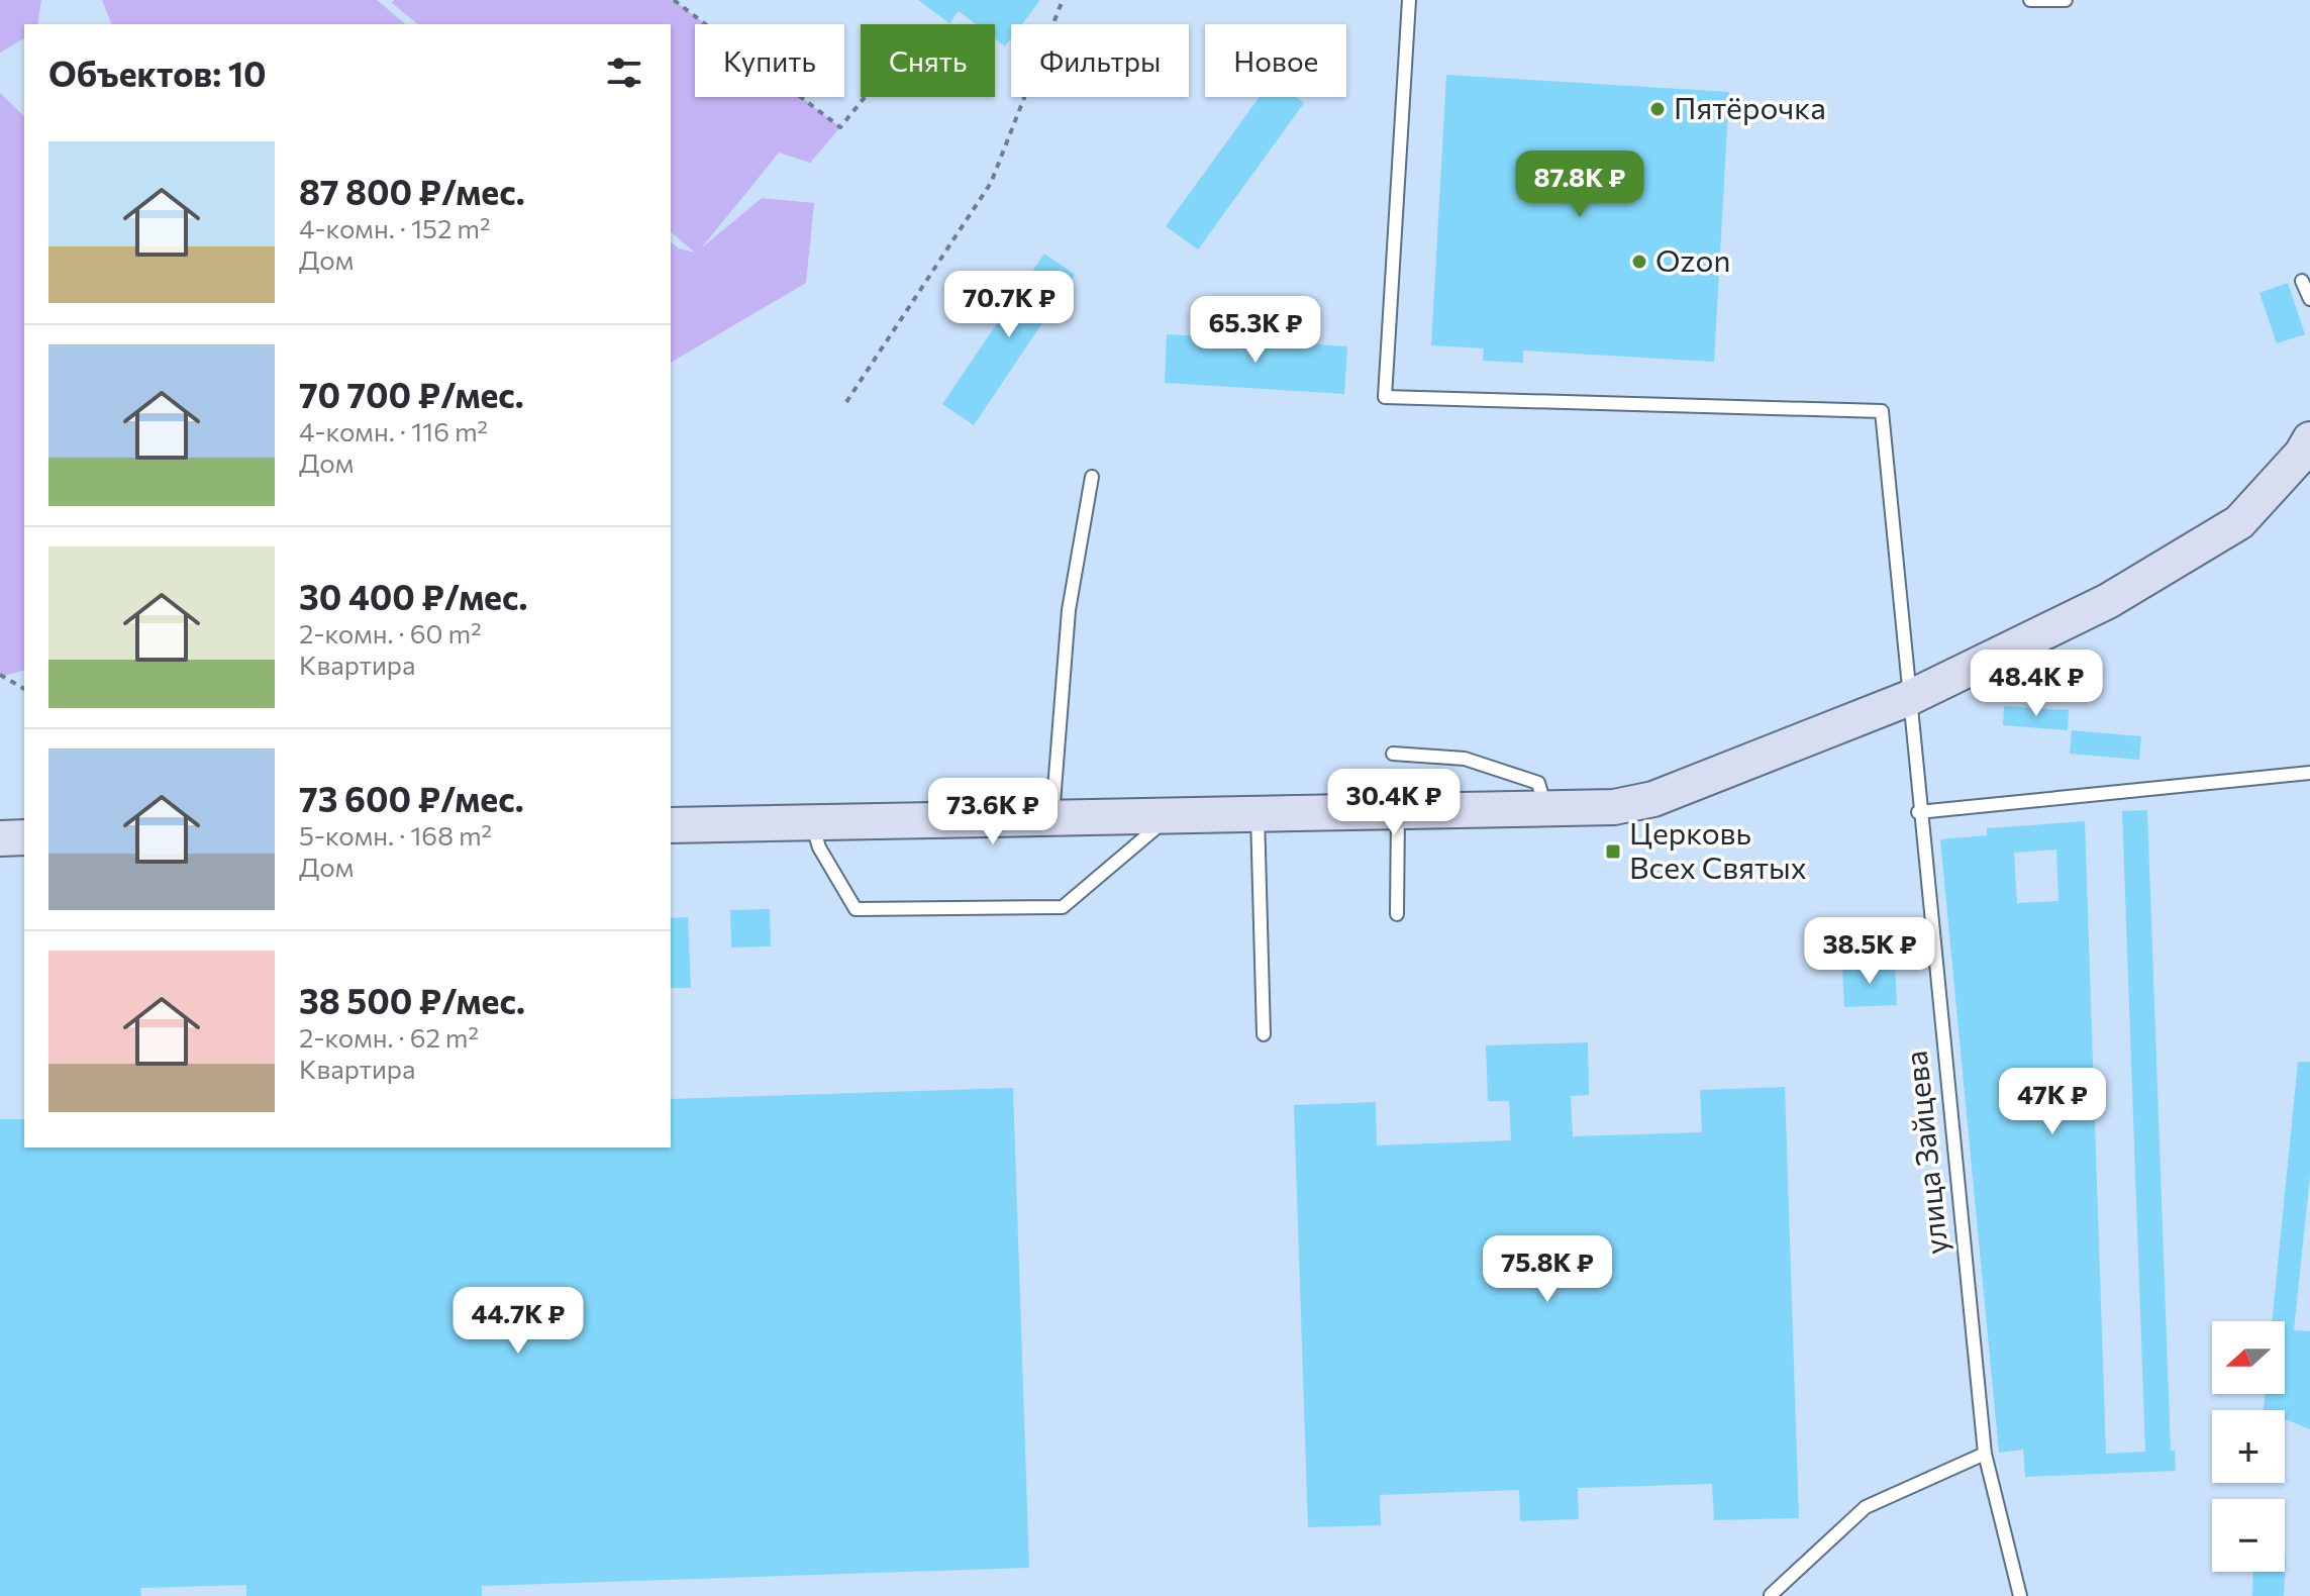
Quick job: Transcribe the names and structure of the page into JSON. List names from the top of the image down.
{
  "streets": {
    "lane": ["улица Зайцева"]
  },
  "places": {
    "other": ["Пятёрочка", "Ozon"],
    "transit": ["Церковь Всех Святых"]
  },
  "north": "left",
  "page": {
    "chip": [
      "Купить",
      "Снять",
      "Фильтры",
      "Новое"
    ],
    "heading": "Объектов: 10",
    "list": [
      {
        "name": "87 800 ₽/мес.",
        "note": "4-комн. · 152 m² · Дом"
      },
      {
        "name": "70 700 ₽/мес.",
        "note": "4-комн. · 116 m² · Дом"
      },
      {
        "name": "30 400 ₽/мес.",
        "note": "2-комн. · 60 m² · Квартира"
      },
      {
        "name": "73 600 ₽/мес.",
        "note": "5-комн. · 168 m² · Дом"
      },
      {
        "name": "38 500 ₽/мес.",
        "note": "2-комн. · 62 m² · Квартира"
      }
    ],
    "price": [
      "87.8K ₽",
      "70.7K ₽",
      "65.3K ₽",
      "48.4K ₽",
      "30.4K ₽",
      "73.6K ₽",
      "38.5K ₽",
      "47K ₽",
      "75.8K ₽",
      "44.7K ₽"
    ],
    "map_buttons": ["+", "−"]
  }
}
